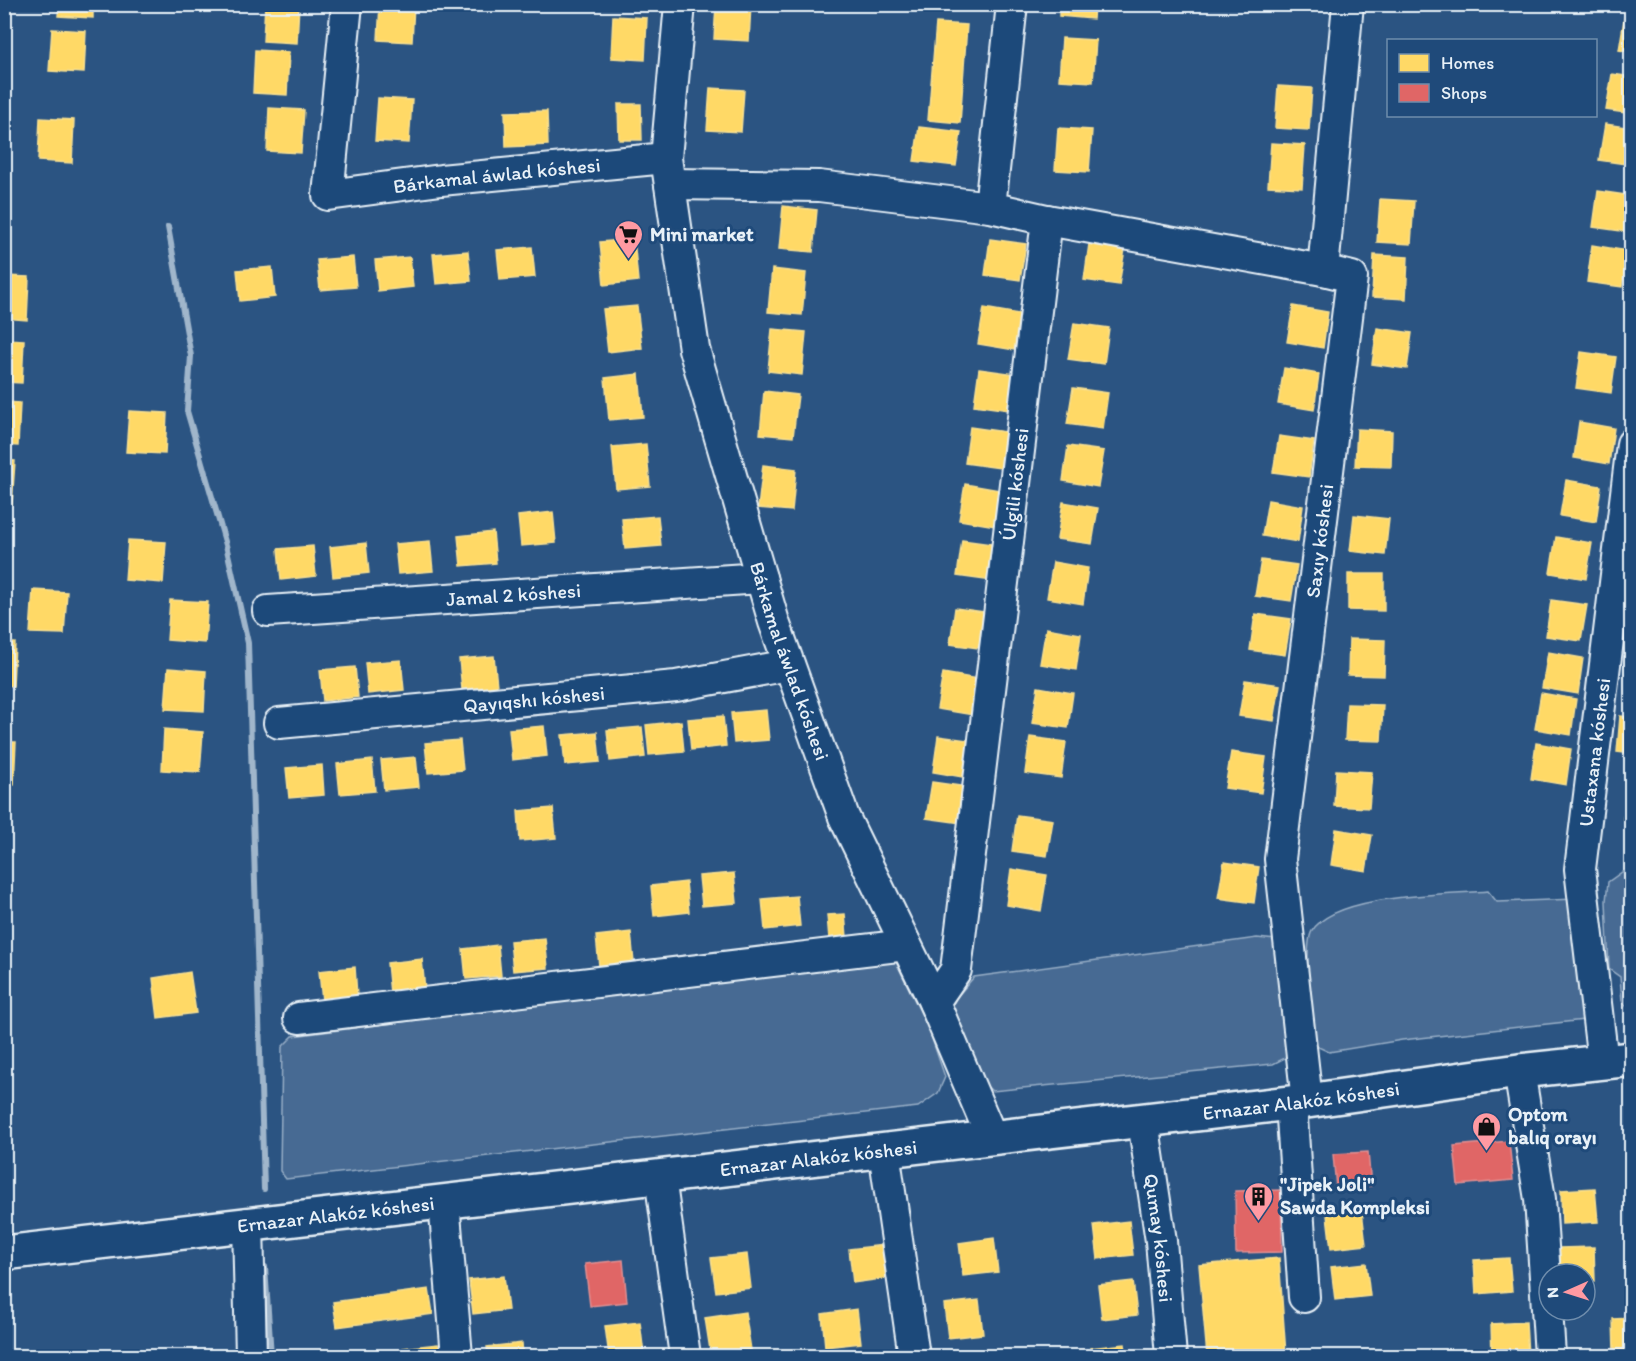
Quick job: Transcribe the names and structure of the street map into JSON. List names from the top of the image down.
{
  "streets": {
    "main road": ["Ernazar Alakóz kóshesi"],
    "street": [
      "Bárkamal áwlad kóshesi",
      "Úlgili kóshesi",
      "Saxıy kóshesi",
      "Jamal 2 kóshesi",
      "Qayıqshı kóshesi",
      "Ustaxana kóshesi",
      "Qumay kóshesi"
    ]
  },
  "crossings": [
    ["Bárkamal áwlad kóshesi", "Úlgili kóshesi"],
    ["Bárkamal áwlad kóshesi", "Jamal 2 kóshesi"],
    ["Bárkamal áwlad kóshesi", "Qayıqshı kóshesi"],
    ["Bárkamal áwlad kóshesi", "Ernazar Alakóz kóshesi"],
    ["Saxıy kóshesi", "Ernazar Alakóz kóshesi"],
    ["Ustaxana kóshesi", "Ernazar Alakóz kóshesi"],
    ["Ernazar Alakóz kóshesi", "Qumay kóshesi"]
  ],
  "places": {
    "supermarket": ["Mini market"],
    "shop": ["Optom balıq orayı"],
    "building": ["\"Jipek Joli\" Sawda Kompleksi"]
  },
  "legend": ["Homes", "Shops"],
  "north": "left"
}
